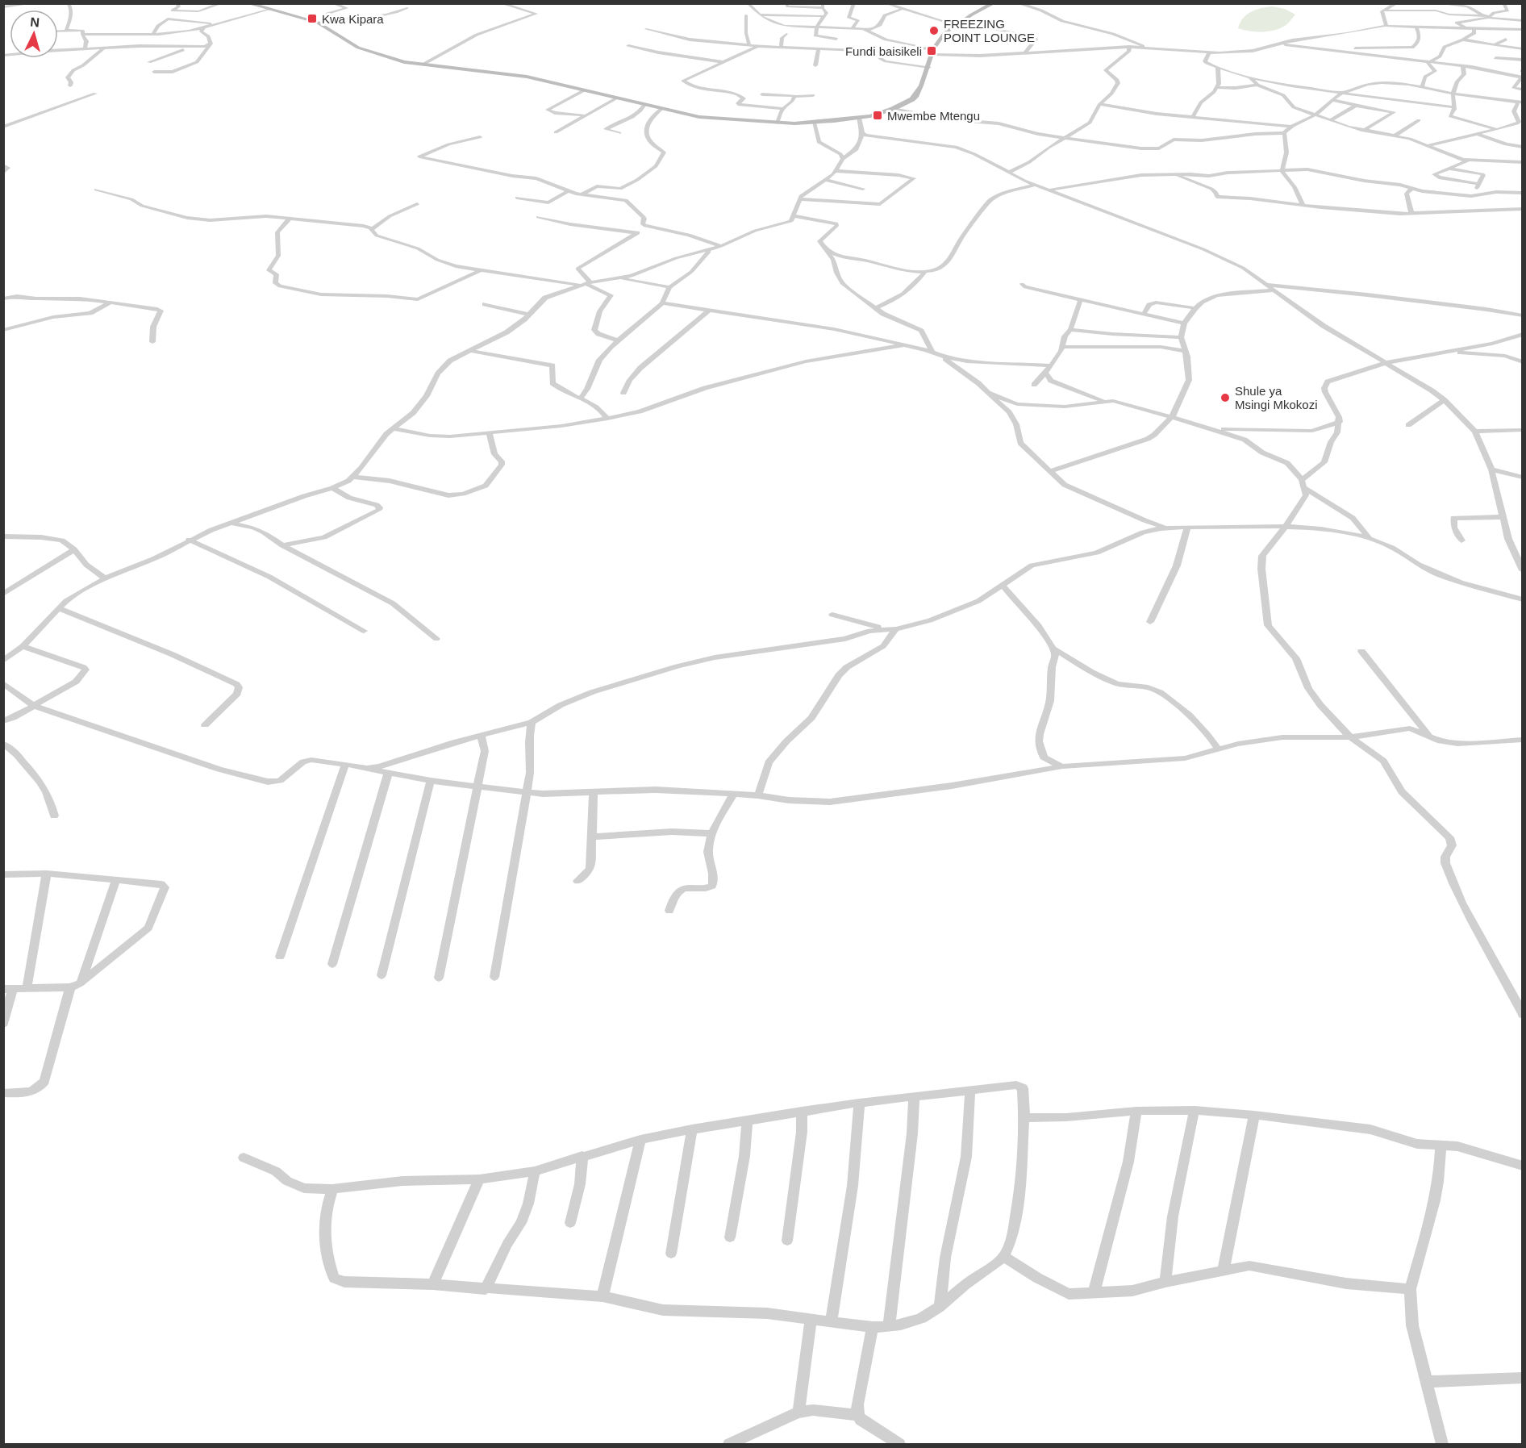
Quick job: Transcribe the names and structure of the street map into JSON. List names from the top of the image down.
{
  "places": {
    "transit": ["Kwa Kipara", "Fundi baisikeli", "Mwembe Mtengu"],
    "other": ["FREEZING POINT LOUNGE", "Shule ya Msingi Mkokozi"]
  },
  "north": "top"
}
